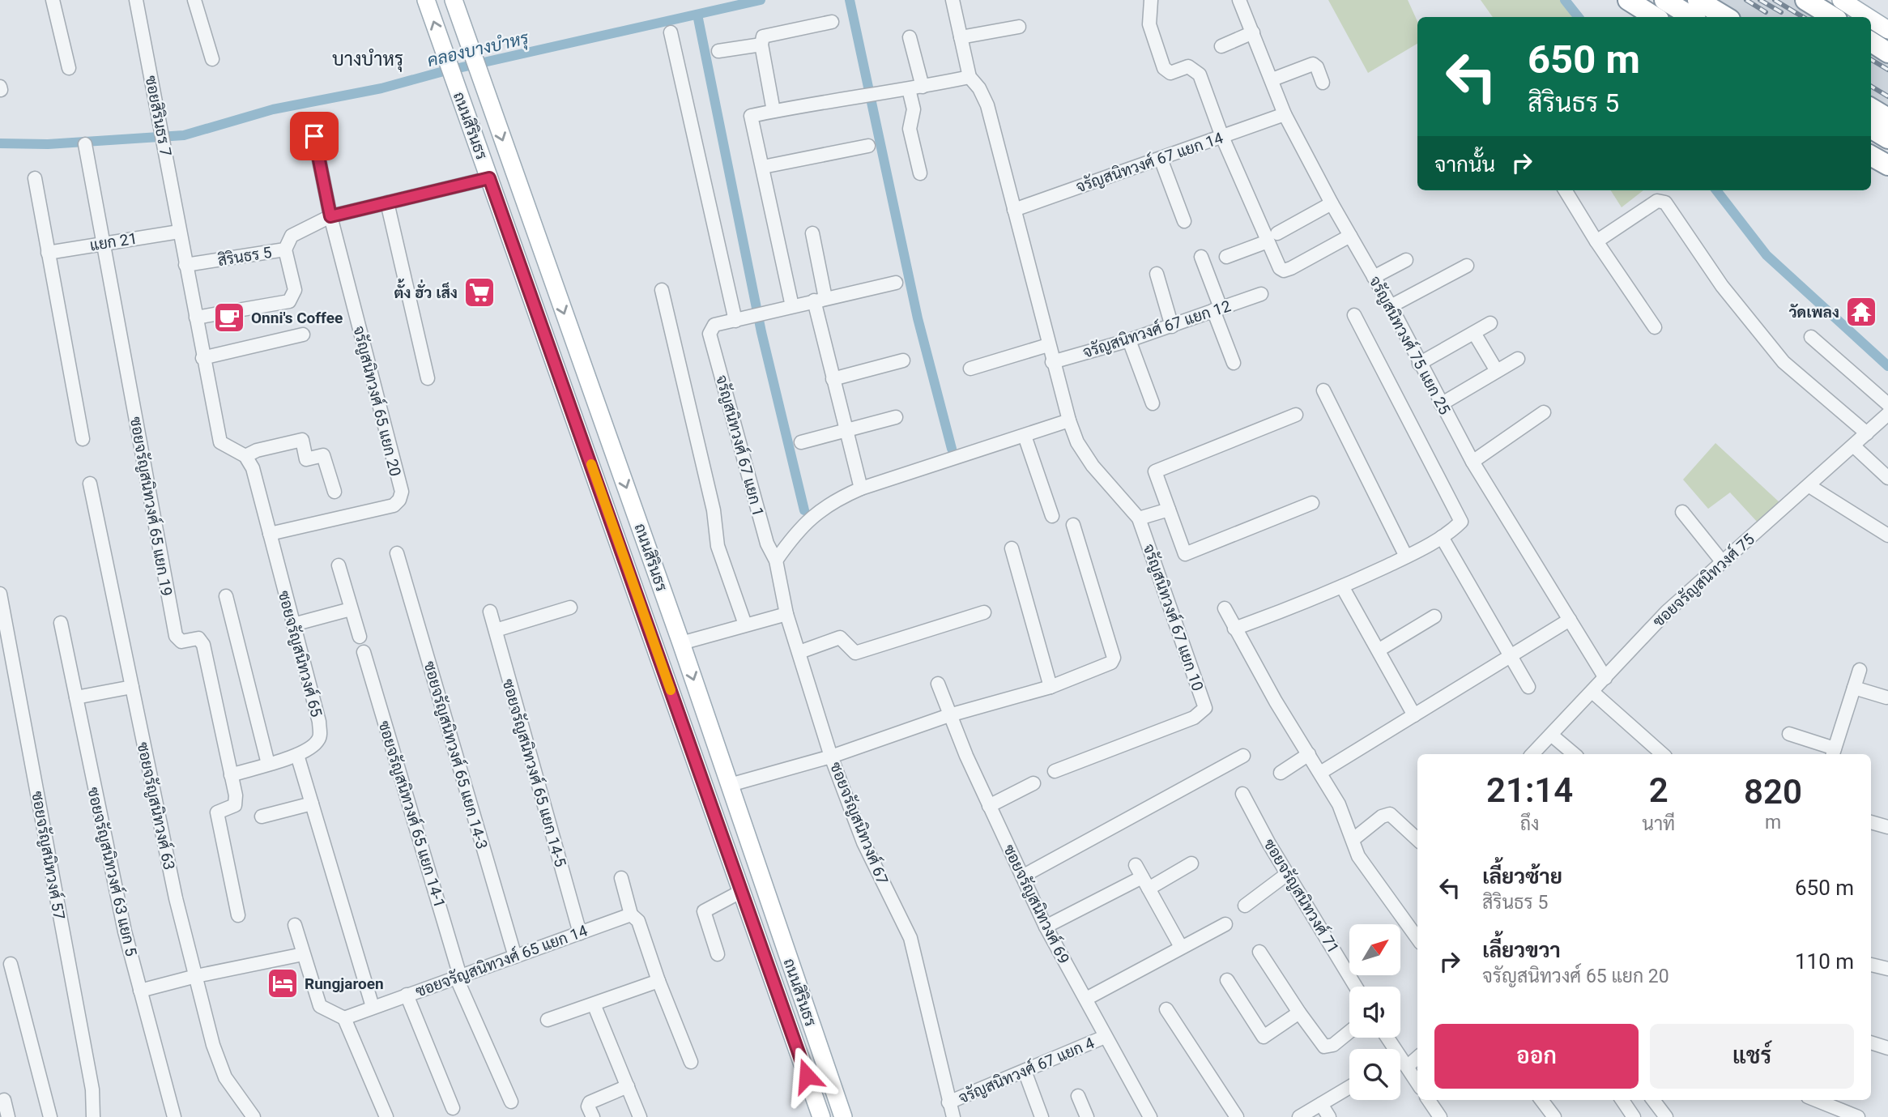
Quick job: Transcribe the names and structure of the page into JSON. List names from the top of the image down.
{
  "streets": {
    "main road": ["ถนนสิรินธร"],
    "street": [
      "ซอยสิรินธร 7",
      "จรัญสนิทวงศ์ 67 แยก 14",
      "แยก 21",
      "สิรินธร 5",
      "จรัญสนิทวงศ์ 67 แยก 12",
      "จรัญสนิทวงศ์ 75 แยก 25",
      "จรัญสนิทวงศ์ 65 แยก 20",
      "จรัญสนิทวงศ์ 67 แยก 1",
      "ซอยจรัญสนิทวงศ์ 65 แยก 19",
      "ซอยจรัญสนิทวงศ์ 75",
      "จรัญสนิทวงศ์ 67 แยก 10",
      "ซอยจรัญสนิทวงศ์ 65",
      "ซอยจรัญสนิทวงศ์ 65 แยก 14-3",
      "ซอยจรัญสนิทวงศ์ 65 แยก 14-5",
      "ซอยจรัญสนิทวงศ์ 63",
      "ซอยจรัญสนิทวงศ์ 65 แยก 14-1",
      "ซอยจรัญสนิทวงศ์ 67",
      "ซอยจรัญสนิทวงศ์ 57",
      "ซอยจรัญสนิทวงศ์ 63 แยก 5",
      "ซอยจรัญสนิทวงศ์ 71",
      "ซอยจรัญสนิทวงศ์ 69",
      "ซอยจรัญสนิทวงศ์ 65 แยก 14",
      "จรัญสนิทวงศ์ 67 แยก 4"
    ]
  },
  "crossings": [
    ["ซอยสิรินธร 7", "แยก 21"],
    ["ถนนสิรินธร", "สิรินธร 5"],
    ["จรัญสนิทวงศ์ 67 แยก 14", "จรัญสนิทวงศ์ 75 แยก 25"],
    ["จรัญสนิทวงศ์ 67 แยก 14", "จรัญสนิทวงศ์ 67 แยก 10"],
    ["แยก 21", "ซอยจรัญสนิทวงศ์ 65 แยก 19"],
    ["สิรินธร 5", "จรัญสนิทวงศ์ 65 แยก 20"],
    ["จรัญสนิทวงศ์ 67 แยก 12", "จรัญสนิทวงศ์ 67 แยก 10"],
    ["จรัญสนิทวงศ์ 75 แยก 25", "ซอยจรัญสนิทวงศ์ 75"],
    ["จรัญสนิทวงศ์ 65 แยก 20", "ซอยจรัญสนิทวงศ์ 65"],
    ["จรัญสนิทวงศ์ 67 แยก 1", "ซอยจรัญสนิทวงศ์ 67"],
    ["ซอยจรัญสนิทวงศ์ 65 แยก 14-3", "ซอยจรัญสนิทวงศ์ 65 แยก 14"],
    ["ซอยจรัญสนิทวงศ์ 65 แยก 14-5", "ซอยจรัญสนิทวงศ์ 65 แยก 14"],
    ["ซอยจรัญสนิทวงศ์ 65 แยก 14-1", "ซอยจรัญสนิทวงศ์ 65 แยก 14"],
    ["ซอยจรัญสนิทวงศ์ 67", "จรัญสนิทวงศ์ 67 แยก 4"],
    ["ซอยจรัญสนิทวงศ์ 69", "จรัญสนิทวงศ์ 67 แยก 4"]
  ],
  "districts": ["บางบำหรุ"],
  "water": ["คลองบางบำหรุ"],
  "places": {
    "supermarket": ["ตั้ง ฮั่ว เส็ง"],
    "temple": ["วัดเพลง"],
    "cafe": ["Onni's Coffee"],
    "hotel": ["Rungjaroen"]
  },
  "north": "top right",
  "page": {
    "turn": ["650 m", "สิรินธร 5"],
    "then": "จากนั้น",
    "eta": [
      "21:14",
      "ถึง",
      "2",
      "นาที",
      "820",
      "m"
    ],
    "list": [
      {
        "name": "เลี้ยวซ้าย",
        "note": "สิรินธร 5",
        "value": "650 m"
      },
      {
        "name": "เลี้ยวขวา",
        "note": "จรัญสนิทวงศ์ 65 แยก 20",
        "value": "110 m"
      }
    ],
    "buttons": ["ออก", "แชร์"]
  }
}
